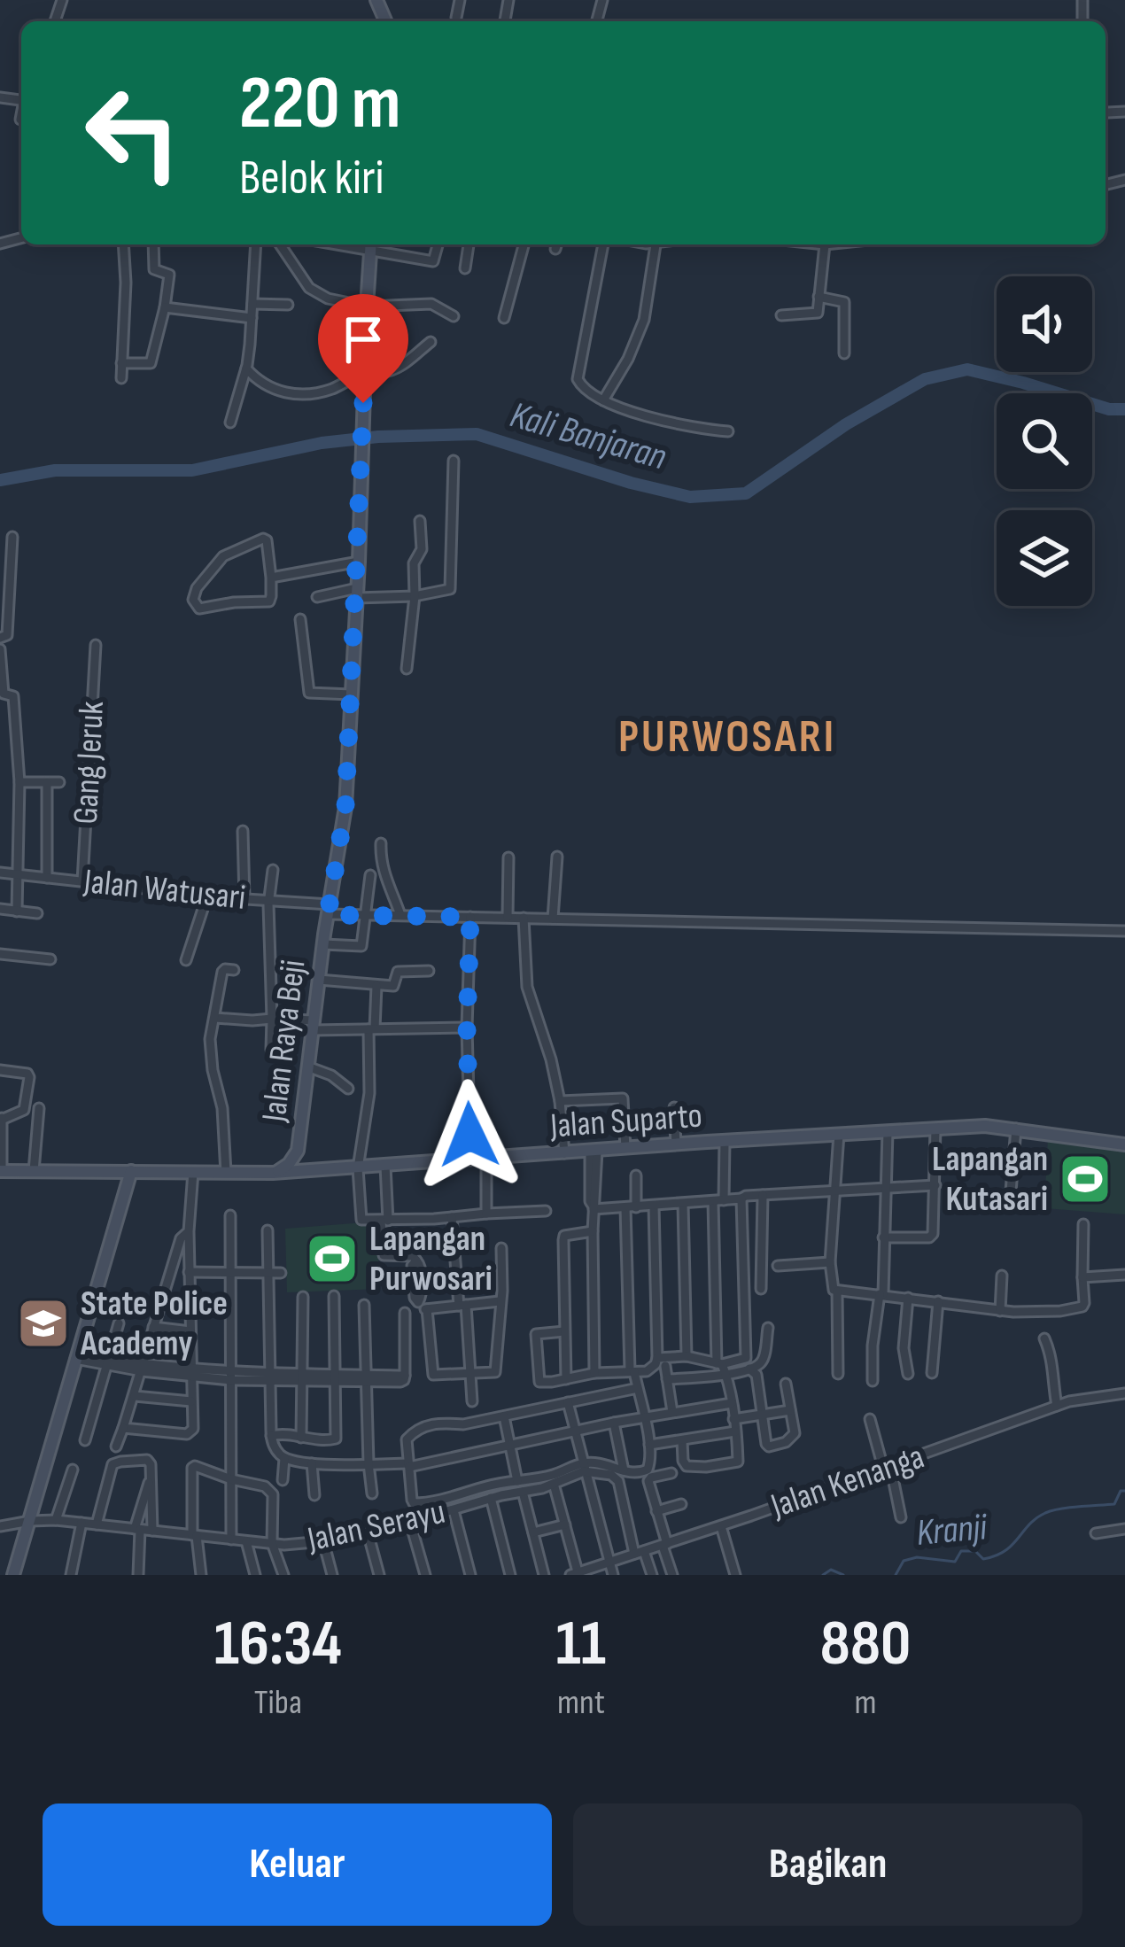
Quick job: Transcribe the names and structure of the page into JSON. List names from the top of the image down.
{
  "streets": {
    "street": [
      "Gang Jeruk",
      "Jalan Watusari",
      "Jalan Raya Beji",
      "Jalan Suparto",
      "Jalan Kenanga",
      "Jalan Serayu"
    ]
  },
  "crossings": [
    ["Gang Jeruk", "Jalan Watusari"],
    ["Jalan Watusari", "Jalan Raya Beji"]
  ],
  "districts": ["PURWOSARI"],
  "water": ["Kali Banjaran", "Kranji"],
  "places": {
    "sports": ["Lapangan Kutasari", "Lapangan Purwosari"],
    "school or university": ["State Police Academy"]
  },
  "page": {
    "turn": ["220 m", "Belok kiri"],
    "eta": [
      "16:34",
      "Tiba",
      "11",
      "mnt",
      "880",
      "m"
    ],
    "buttons": ["Keluar", "Bagikan"]
  }
}
